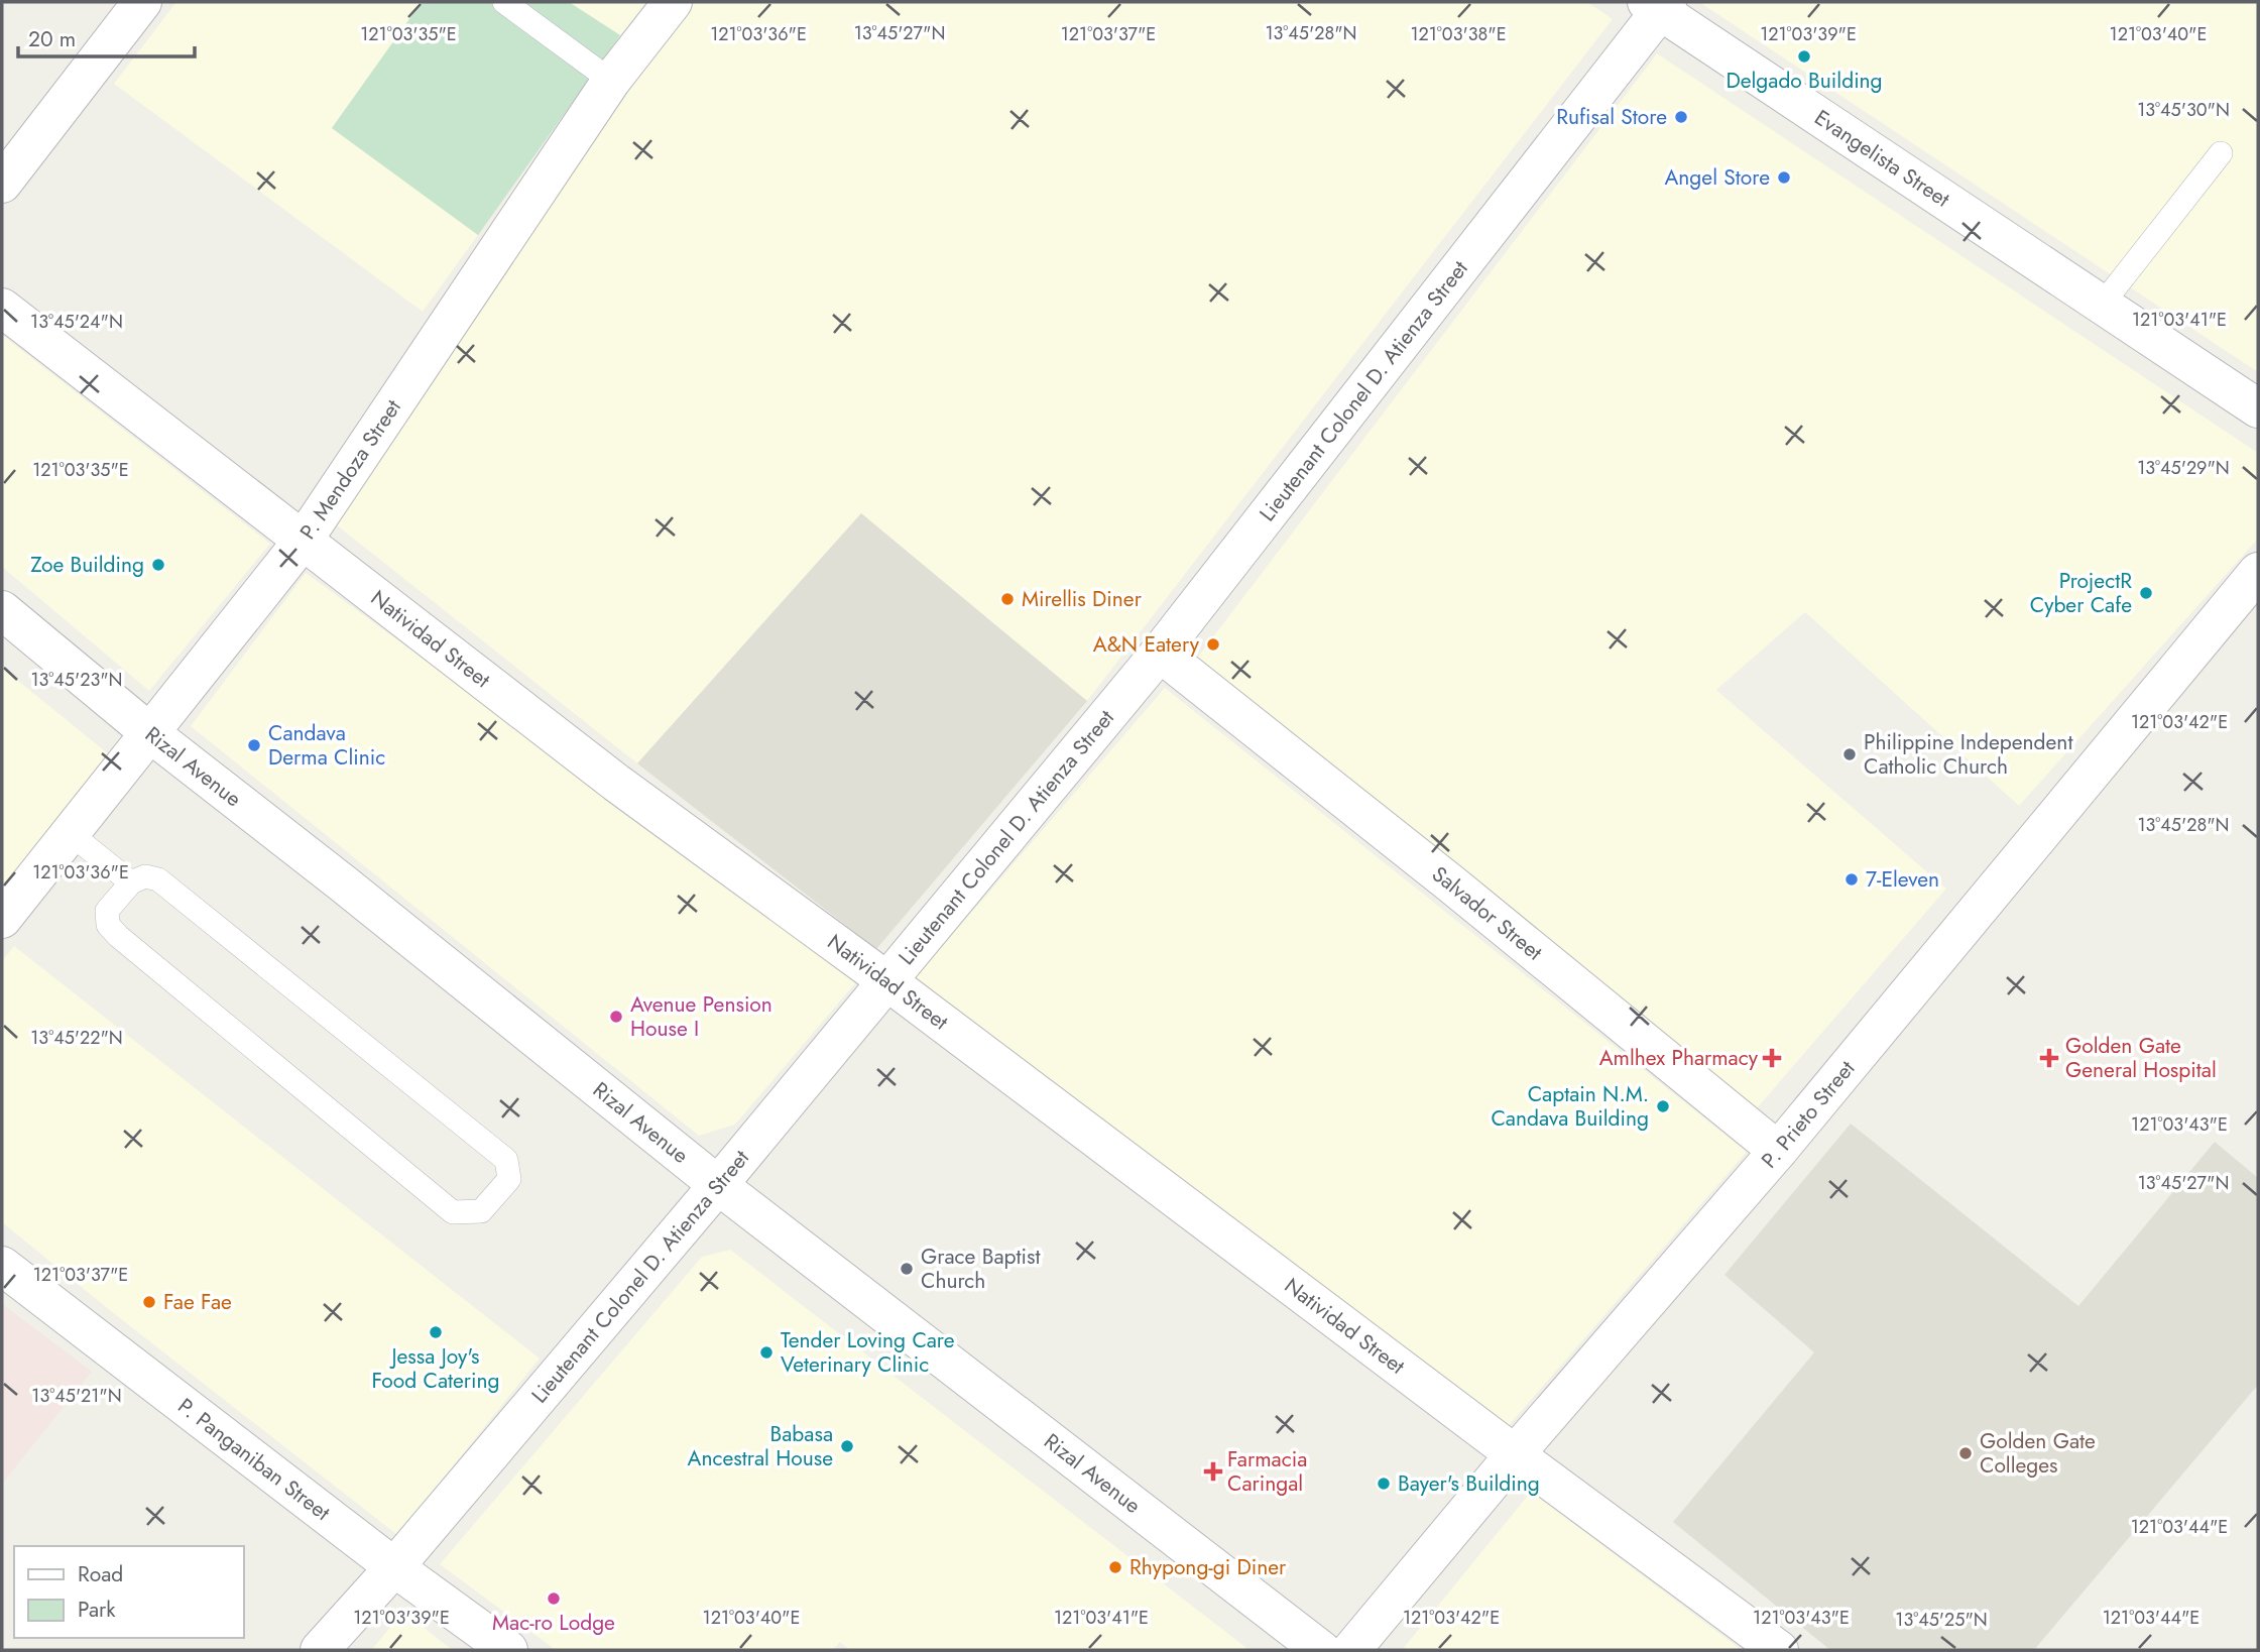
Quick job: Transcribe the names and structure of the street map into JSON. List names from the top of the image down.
{
  "streets": {
    "street": [
      "Evangelista Street",
      "Lieutenant Colonel D. Atienza Street",
      "P. Mendoza Street",
      "Natividad Street",
      "Rizal Avenue",
      "Salvador Street",
      "P. Prieto Street",
      "P. Panganiban Street"
    ]
  },
  "crossings": [
    ["Evangelista Street", "Lieutenant Colonel D. Atienza Street"],
    ["Lieutenant Colonel D. Atienza Street", "Natividad Street"],
    ["Lieutenant Colonel D. Atienza Street", "Rizal Avenue"],
    ["Lieutenant Colonel D. Atienza Street", "Salvador Street"],
    ["Lieutenant Colonel D. Atienza Street", "P. Panganiban Street"],
    ["P. Mendoza Street", "Natividad Street"],
    ["P. Mendoza Street", "Rizal Avenue"],
    ["Natividad Street", "P. Prieto Street"],
    ["Salvador Street", "P. Prieto Street"]
  ],
  "places": {
    "other": [
      "Delgado Building",
      "Rufisal Store",
      "Angel Store",
      "Zoe Building",
      "ProjectR Cyber Cafe",
      "Mirellis Diner",
      "A&N Eatery",
      "Candava Derma Clinic",
      "Philippine Independent Catholic Church",
      "7-Eleven",
      "Avenue Pension House I",
      "Captain N.M. Candava Building",
      "Grace Baptist Church",
      "Fae Fae",
      "Jessa Joy's Food Catering",
      "Tender Loving Care Veterinary Clinic",
      "Babasa Ancestral House",
      "Golden Gate Colleges",
      "Bayer's Building",
      "Rhypong-gi Diner",
      "Mac-ro Lodge"
    ],
    "health": ["Amlhex Pharmacy", "Golden Gate General Hospital", "Farmacia Caringal"]
  },
  "legend": ["Road", "Park"],
  "scale_bar": "20 m",
  "coordinates": [
    "13°45'27\"N",
    "13°45'28\"N",
    "121°03'35\"E",
    "121°03'36\"E",
    "121°03'37\"E",
    "121°03'38\"E",
    "121°03'39\"E",
    "121°03'40\"E",
    "13°45'30\"N",
    "121°03'41\"E",
    "13°45'24\"N",
    "13°45'29\"N",
    "13°45'23\"N",
    "121°03'42\"E",
    "13°45'22\"N",
    "121°03'43\"E",
    "13°45'21\"N",
    "121°03'44\"E",
    "13°45'25\"N"
  ]
}
